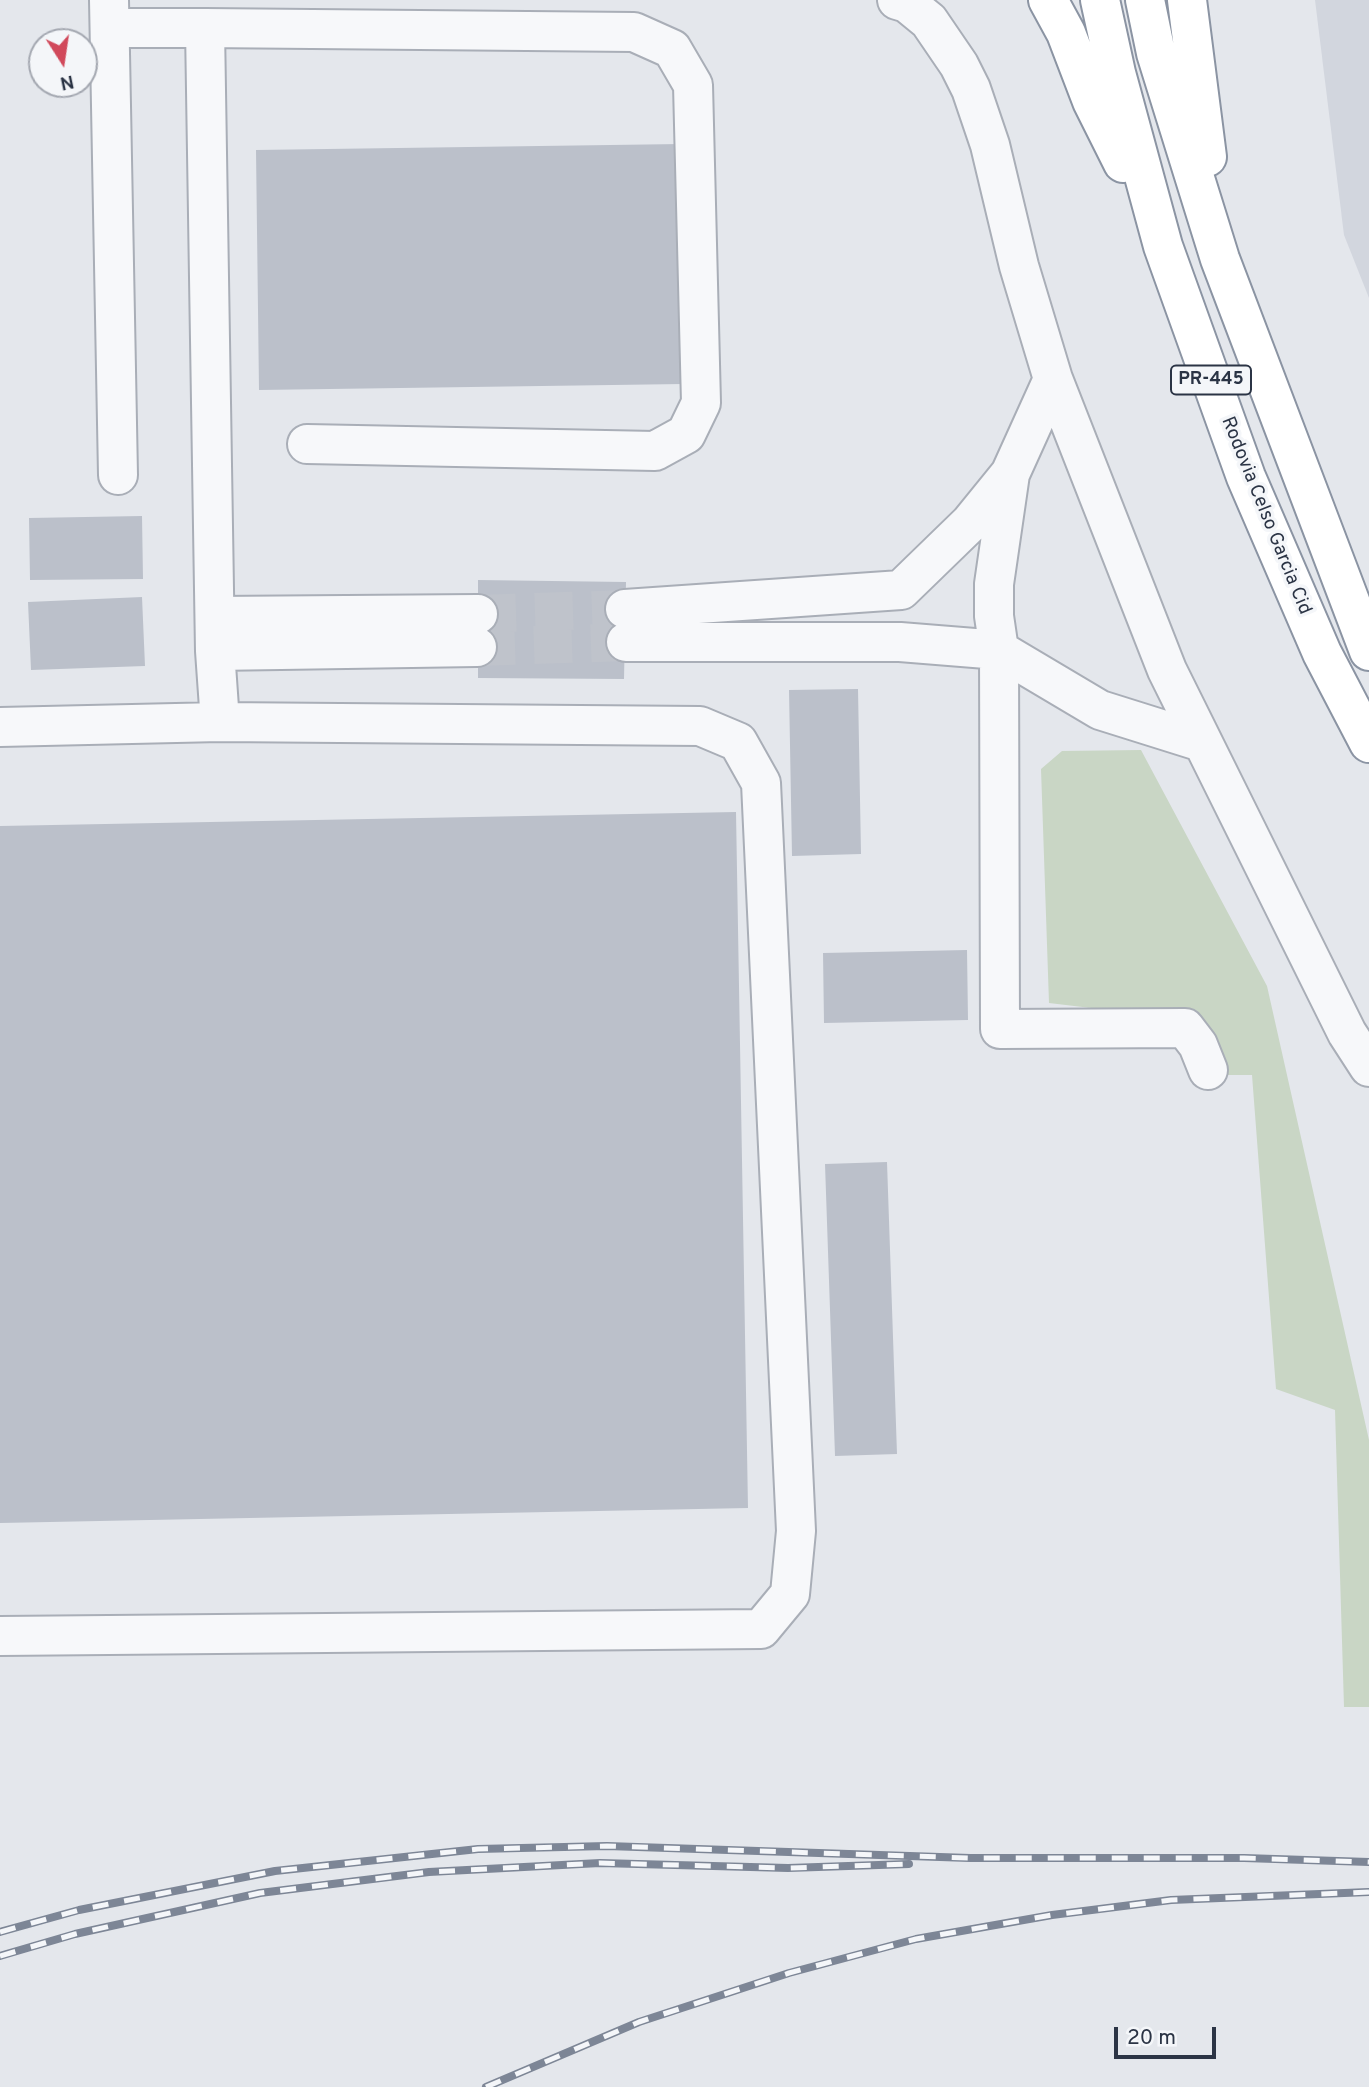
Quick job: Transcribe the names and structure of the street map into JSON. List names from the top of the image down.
{
  "streets": {
    "highway": ["PR-445", "Rodovia Celso Garcia Cid"]
  },
  "scale_bar": "20 m",
  "north": "bottom"
}
